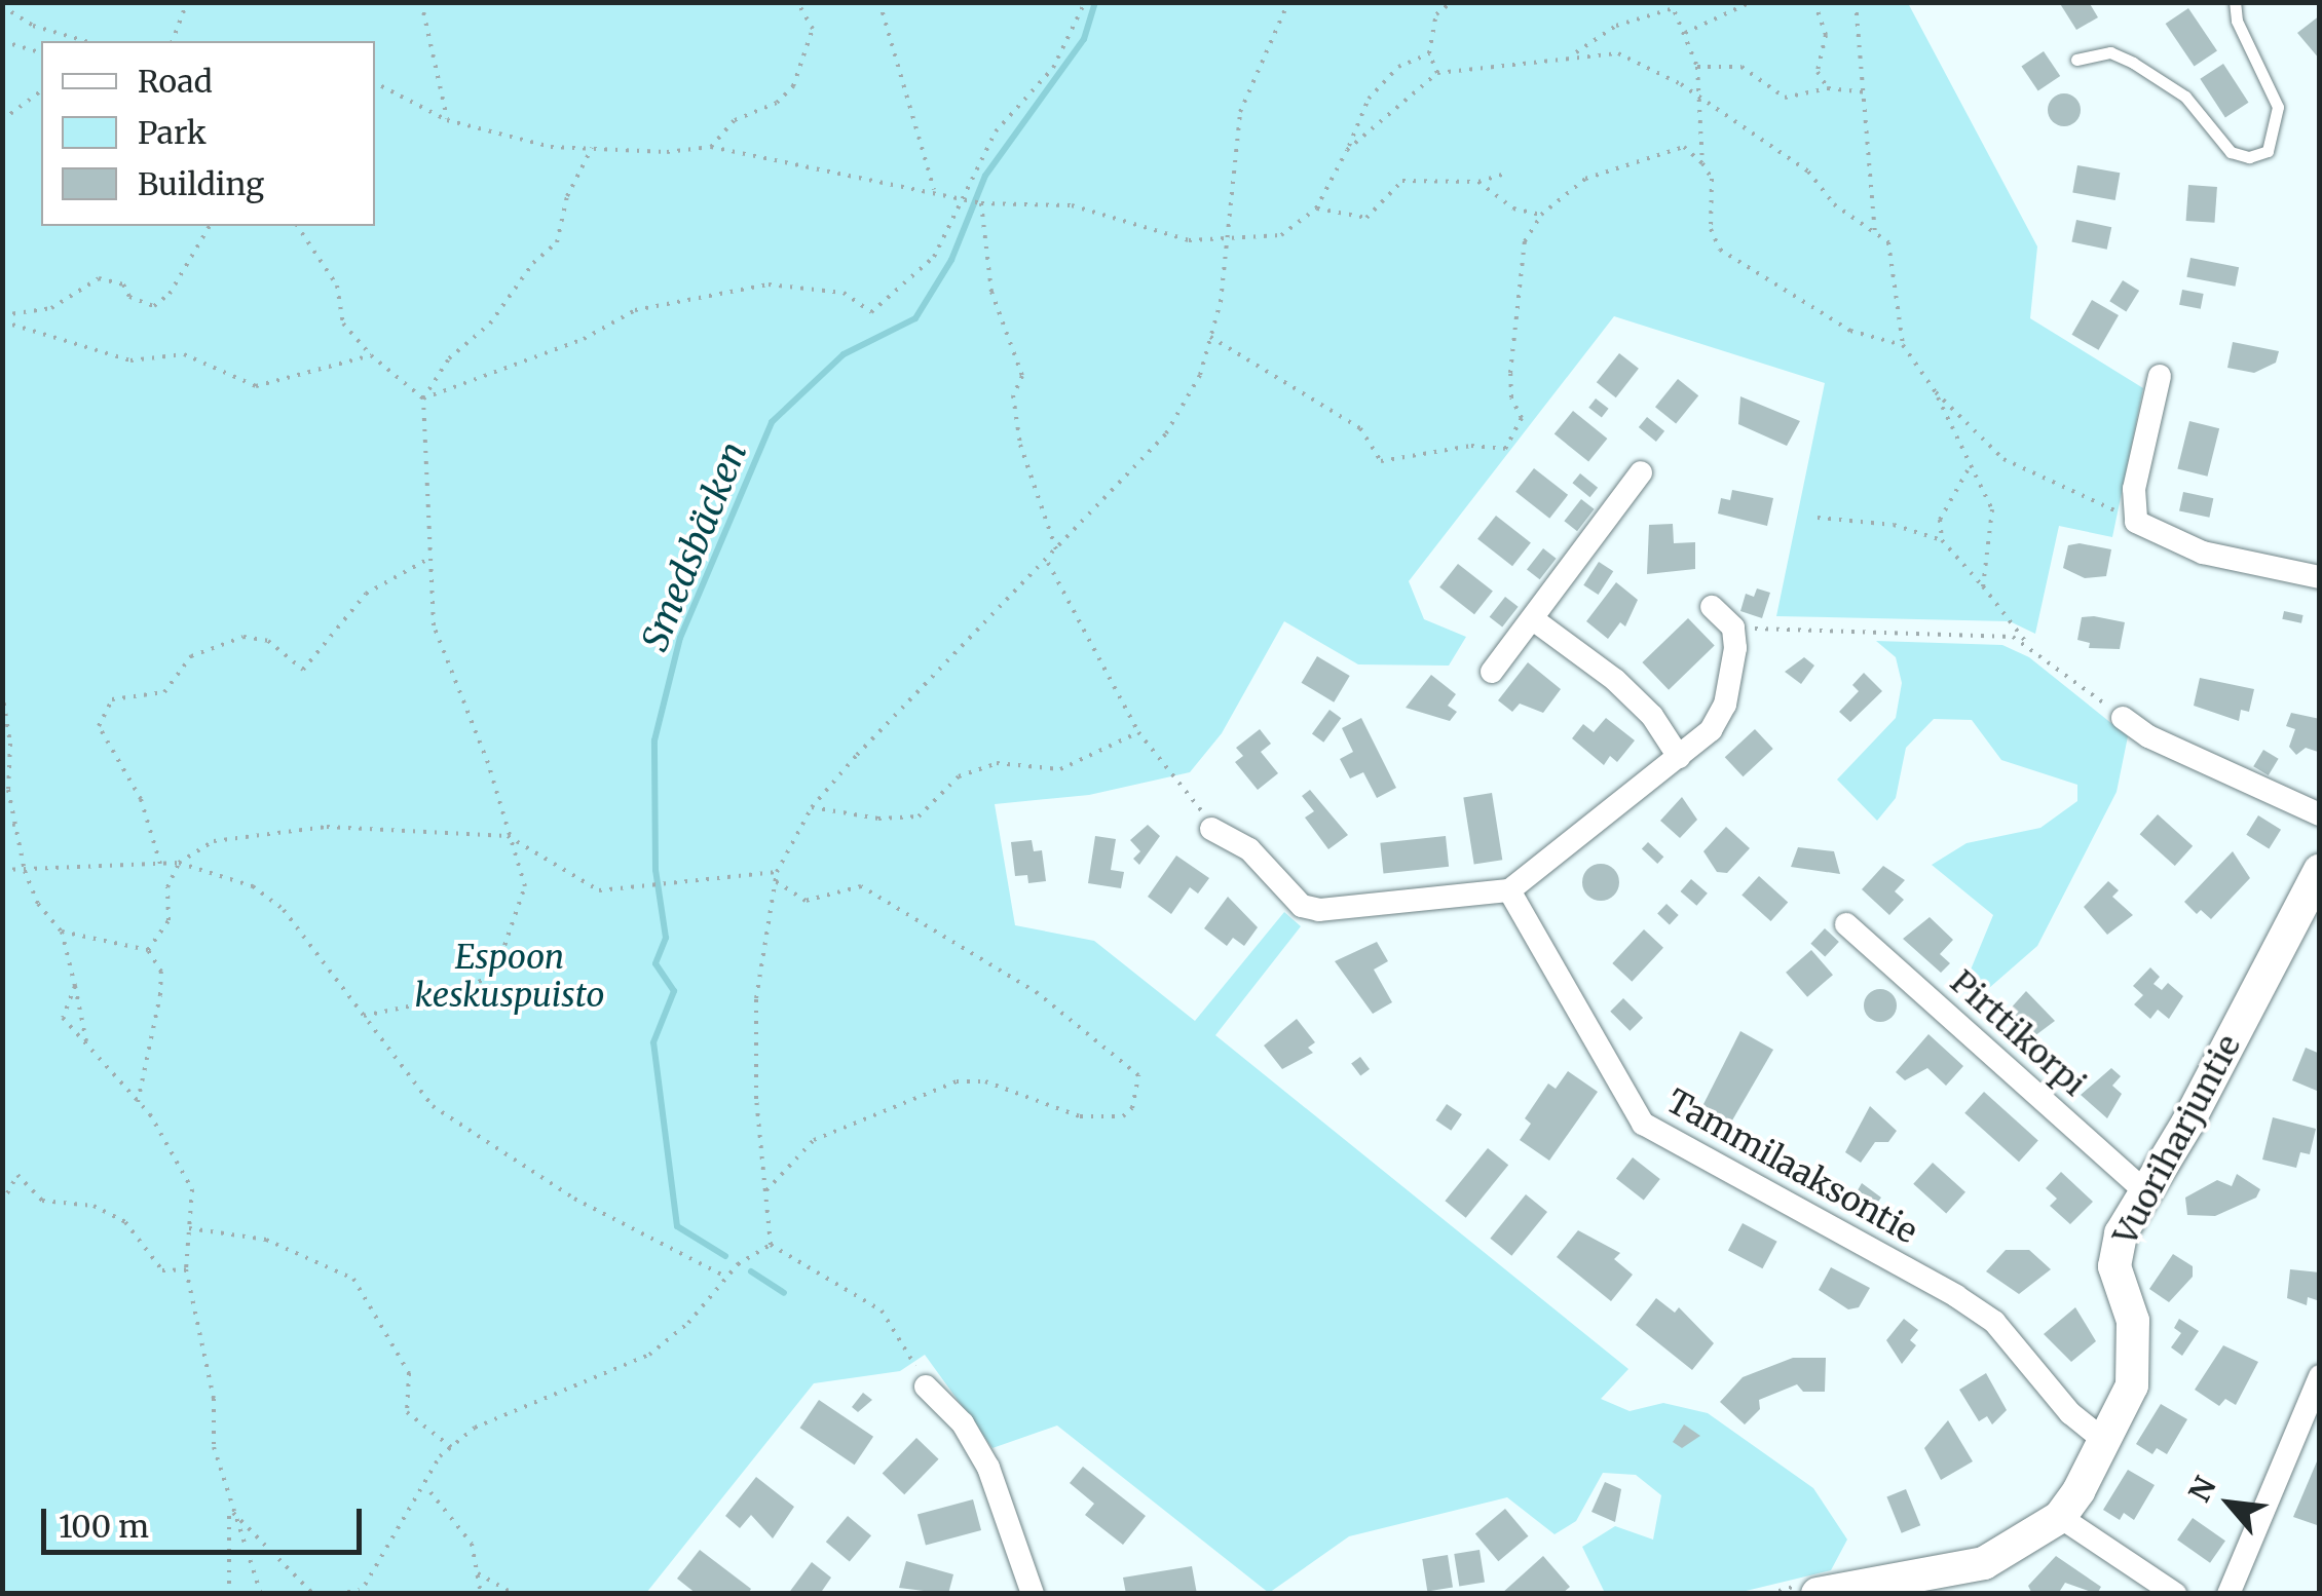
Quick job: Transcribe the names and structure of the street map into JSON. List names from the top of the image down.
{
  "streets": {
    "street": ["Pirttikorpi", "Vuoriharjuntie", "Tammilaaksontie"]
  },
  "crossings": [
    ["Pirttikorpi", "Vuoriharjuntie"],
    ["Vuoriharjuntie", "Tammilaaksontie"]
  ],
  "water": ["Smedsbäcken"],
  "parks": ["Espoon keskuspuisto"],
  "legend": ["Road", "Park", "Building"],
  "scale_bar": "100 m",
  "north": "top left"
}
